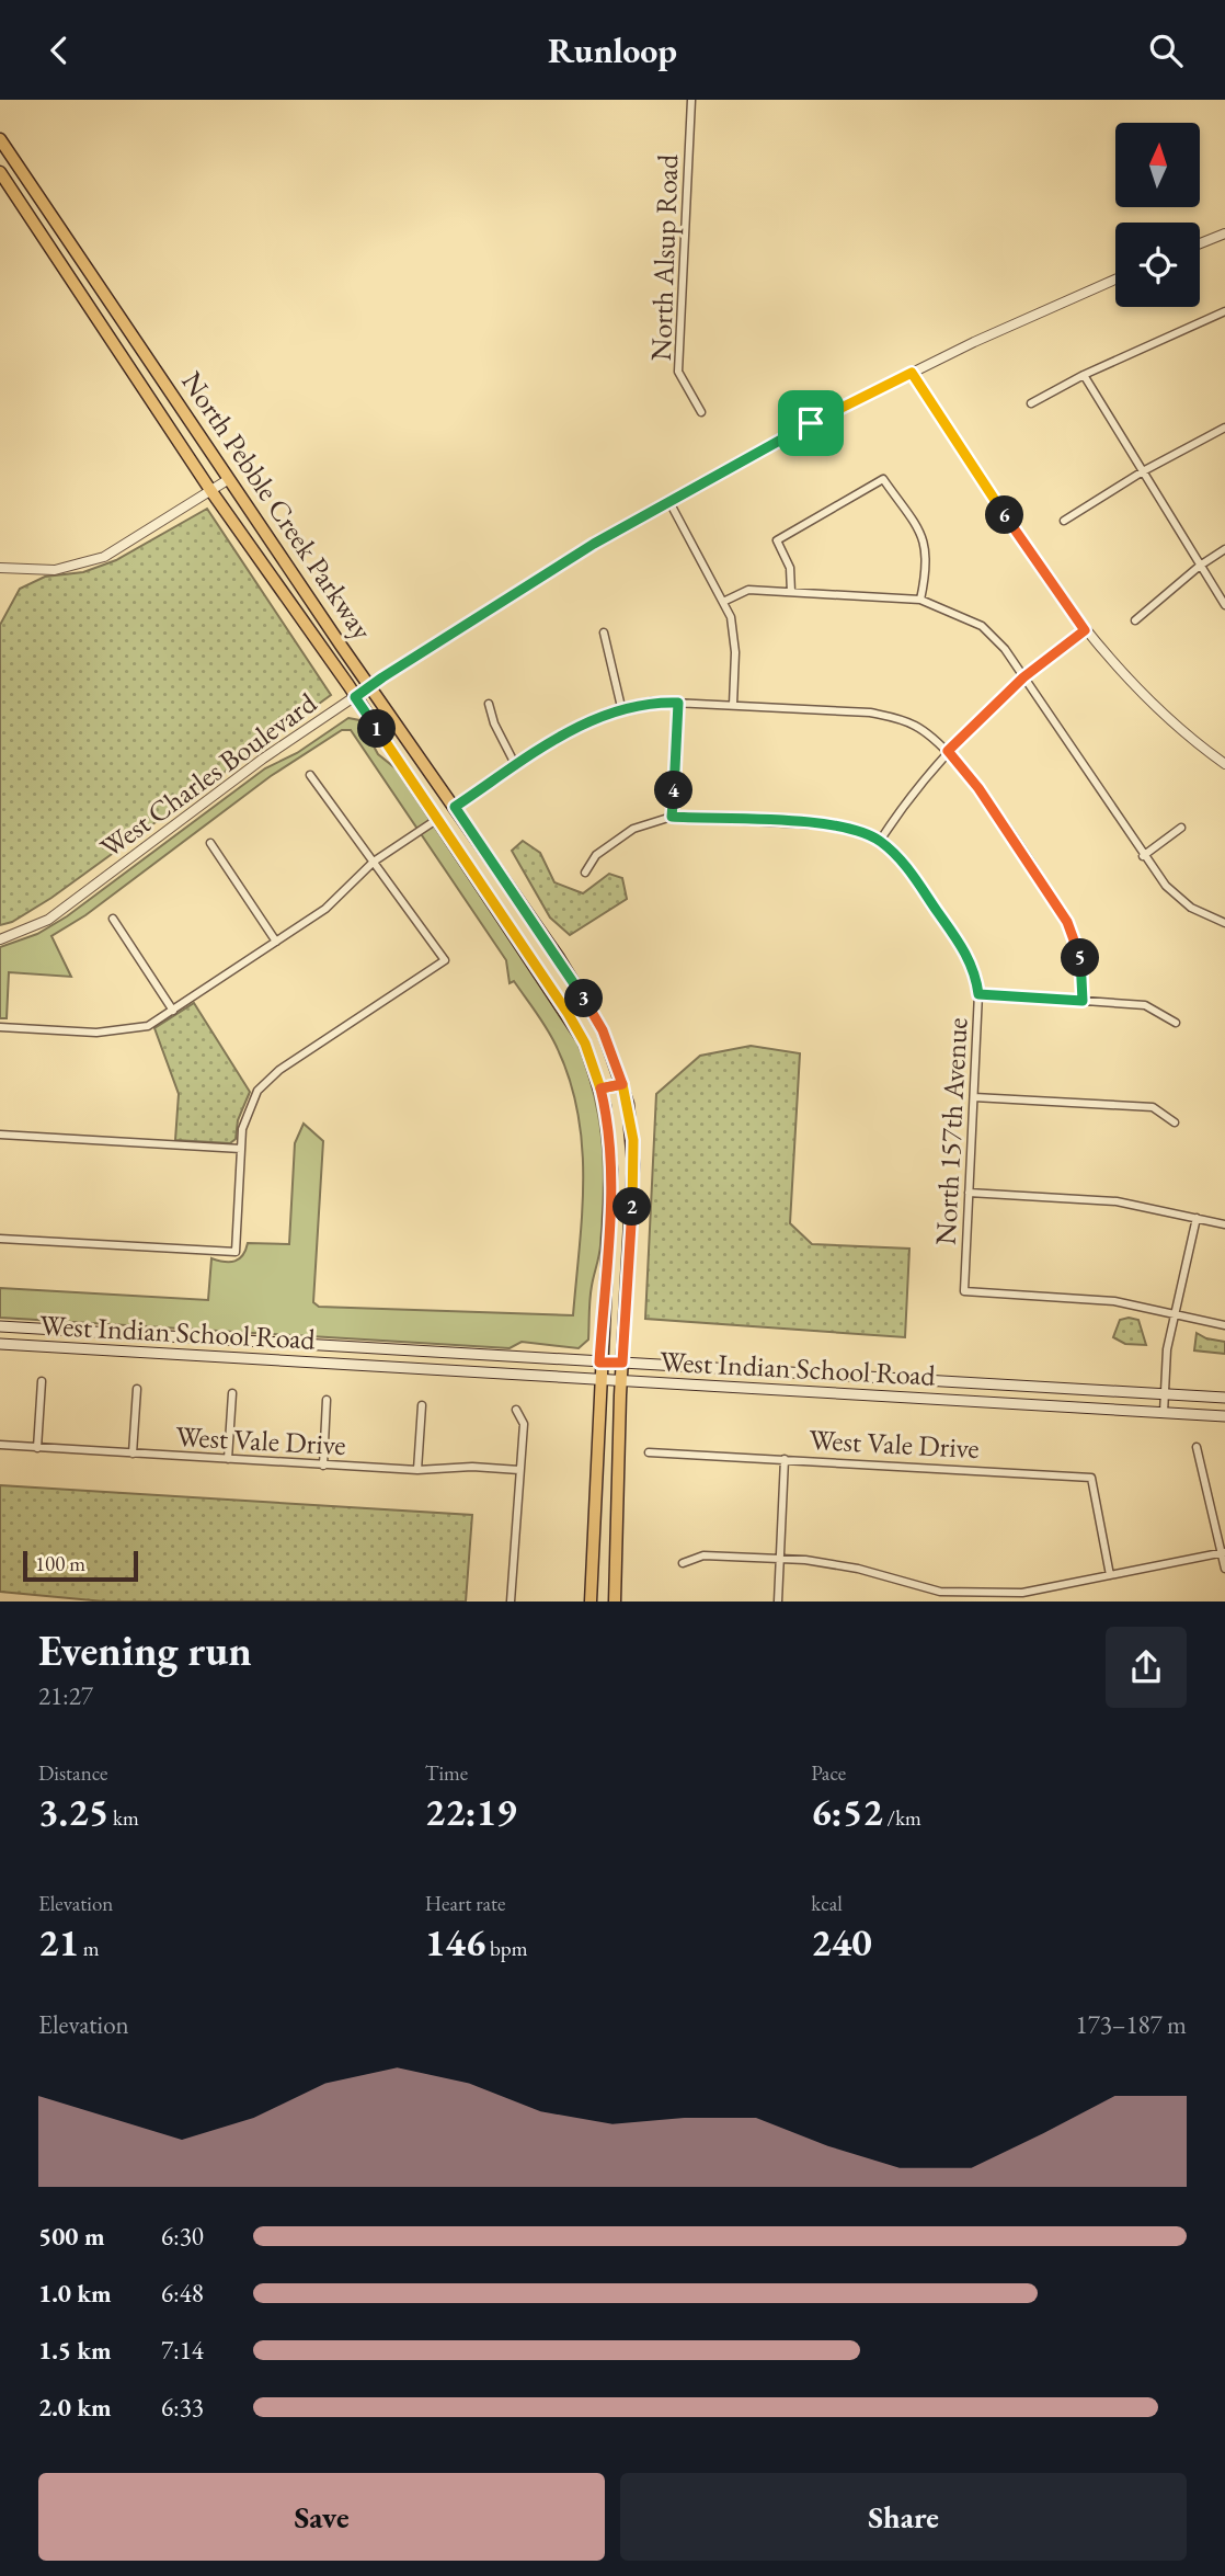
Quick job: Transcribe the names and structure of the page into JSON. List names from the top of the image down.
{
  "streets": {
    "main road": ["North Pebble Creek Parkway", "West Indian School Road"],
    "street": [
      "North Alsup Road",
      "West Charles Boulevard",
      "North 157th Avenue",
      "West Vale Drive"
    ]
  },
  "crossings": [
    ["North Pebble Creek Parkway", "West Charles Boulevard"],
    ["North Pebble Creek Parkway", "West Indian School Road"]
  ],
  "scale_bar": "100 m",
  "north": "top",
  "page": {
    "header": "Runloop",
    "pins": [
      "6",
      "1",
      "4",
      "5",
      "3",
      "2"
    ],
    "scale": "100 m",
    "heading": ["Evening run", "21:27"],
    "stats": [
      ["Distance", "3.25 km"],
      ["Time", "22:19"],
      ["Pace", "6:52 /km"],
      ["Elevation", "21 m"],
      ["Heart rate", "146 bpm"],
      ["kcal", "240"]
    ],
    "chart": ["Elevation", "173–187 m"],
    "list": [
      {
        "name": "500 m",
        "note": "6:30"
      },
      {
        "name": "1.0 km",
        "note": "6:48"
      },
      {
        "name": "1.5 km",
        "note": "7:14"
      },
      {
        "name": "2.0 km",
        "note": "6:33"
      }
    ],
    "buttons": ["Save", "Share"]
  }
}
